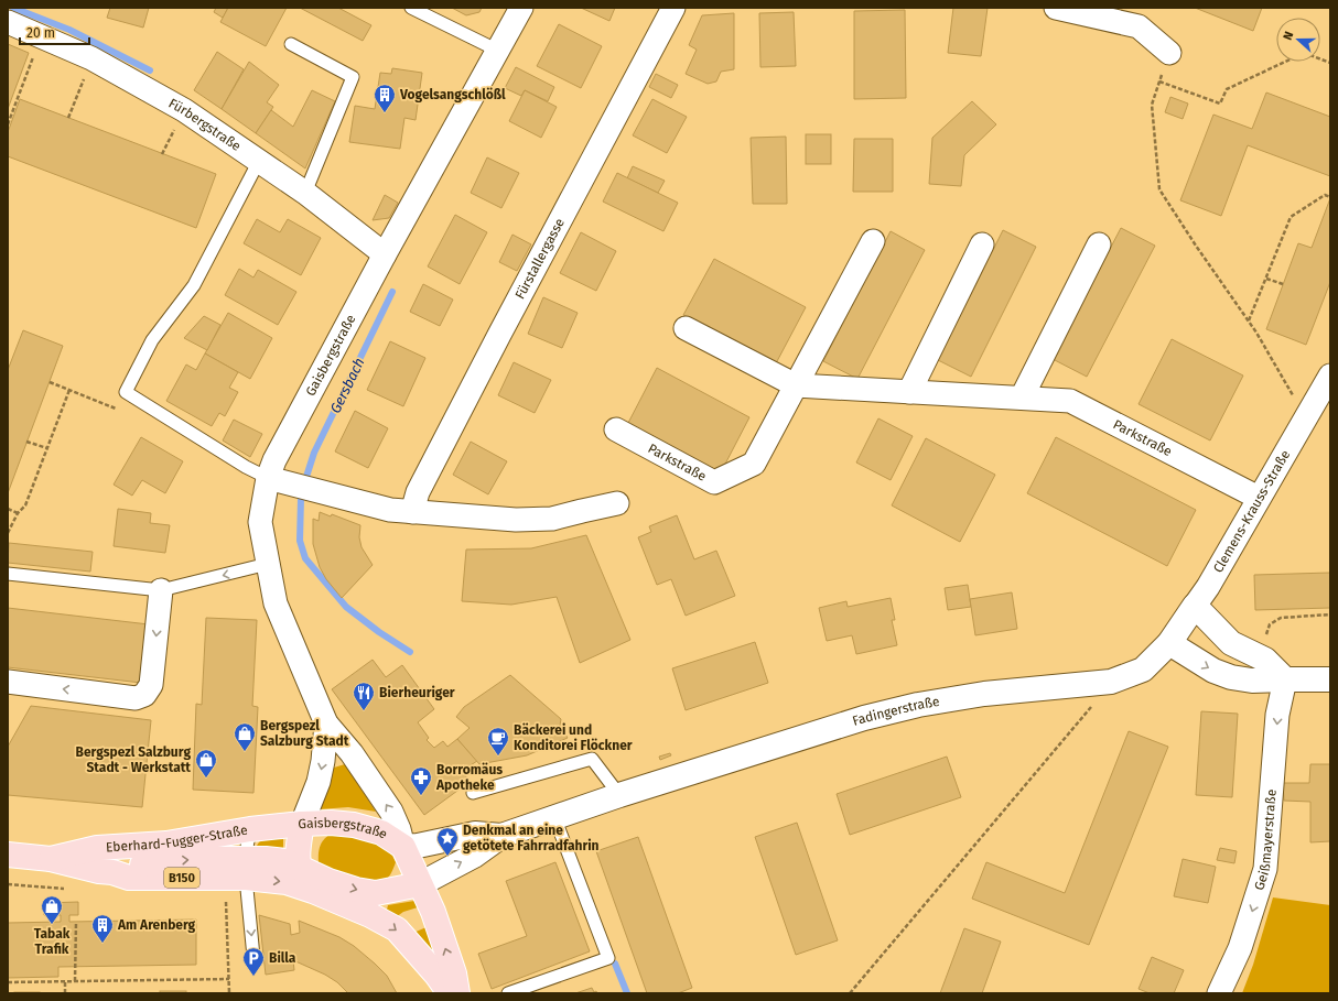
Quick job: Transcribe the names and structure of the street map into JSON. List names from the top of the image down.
{
  "streets": {
    "main road": ["Gaisbergstraße", "Eberhard-Fugger-Straße", "B150"],
    "street": [
      "Fürbergstraße",
      "Fürstallergasse",
      "Parkstraße",
      "Clemens-Krauss-Straße",
      "Fadingerstraße",
      "Geißmayerstraße"
    ]
  },
  "crossings": [
    ["Fürbergstraße", "Gaisbergstraße"],
    ["Gaisbergstraße", "Fadingerstraße"],
    ["Gaisbergstraße", "Eberhard-Fugger-Straße"],
    ["Parkstraße", "Clemens-Krauss-Straße"],
    ["Clemens-Krauss-Straße", "Fadingerstraße"],
    ["Eberhard-Fugger-Straße", "B150"]
  ],
  "one_way": ["Geißmayerstraße"],
  "water": ["Gersbach"],
  "places": {
    "building": ["Vogelsangschlößl", "Am Arenberg"],
    "restaurant": ["Bierheuriger"],
    "shop": ["Bergspezl Salzburg Stadt", "Bergspezl Salzburg Stadt - Werkstatt", "Tabak Trafik"],
    "cafe": ["Bäckerei und Konditorei Flöckner"],
    "pharmacy": ["Borromäus Apotheke"],
    "place": ["Denkmal an eine getötete Fahrradfahrin"],
    "parking": ["Billa"]
  },
  "scale_bar": "20 m",
  "north": "left"
}
